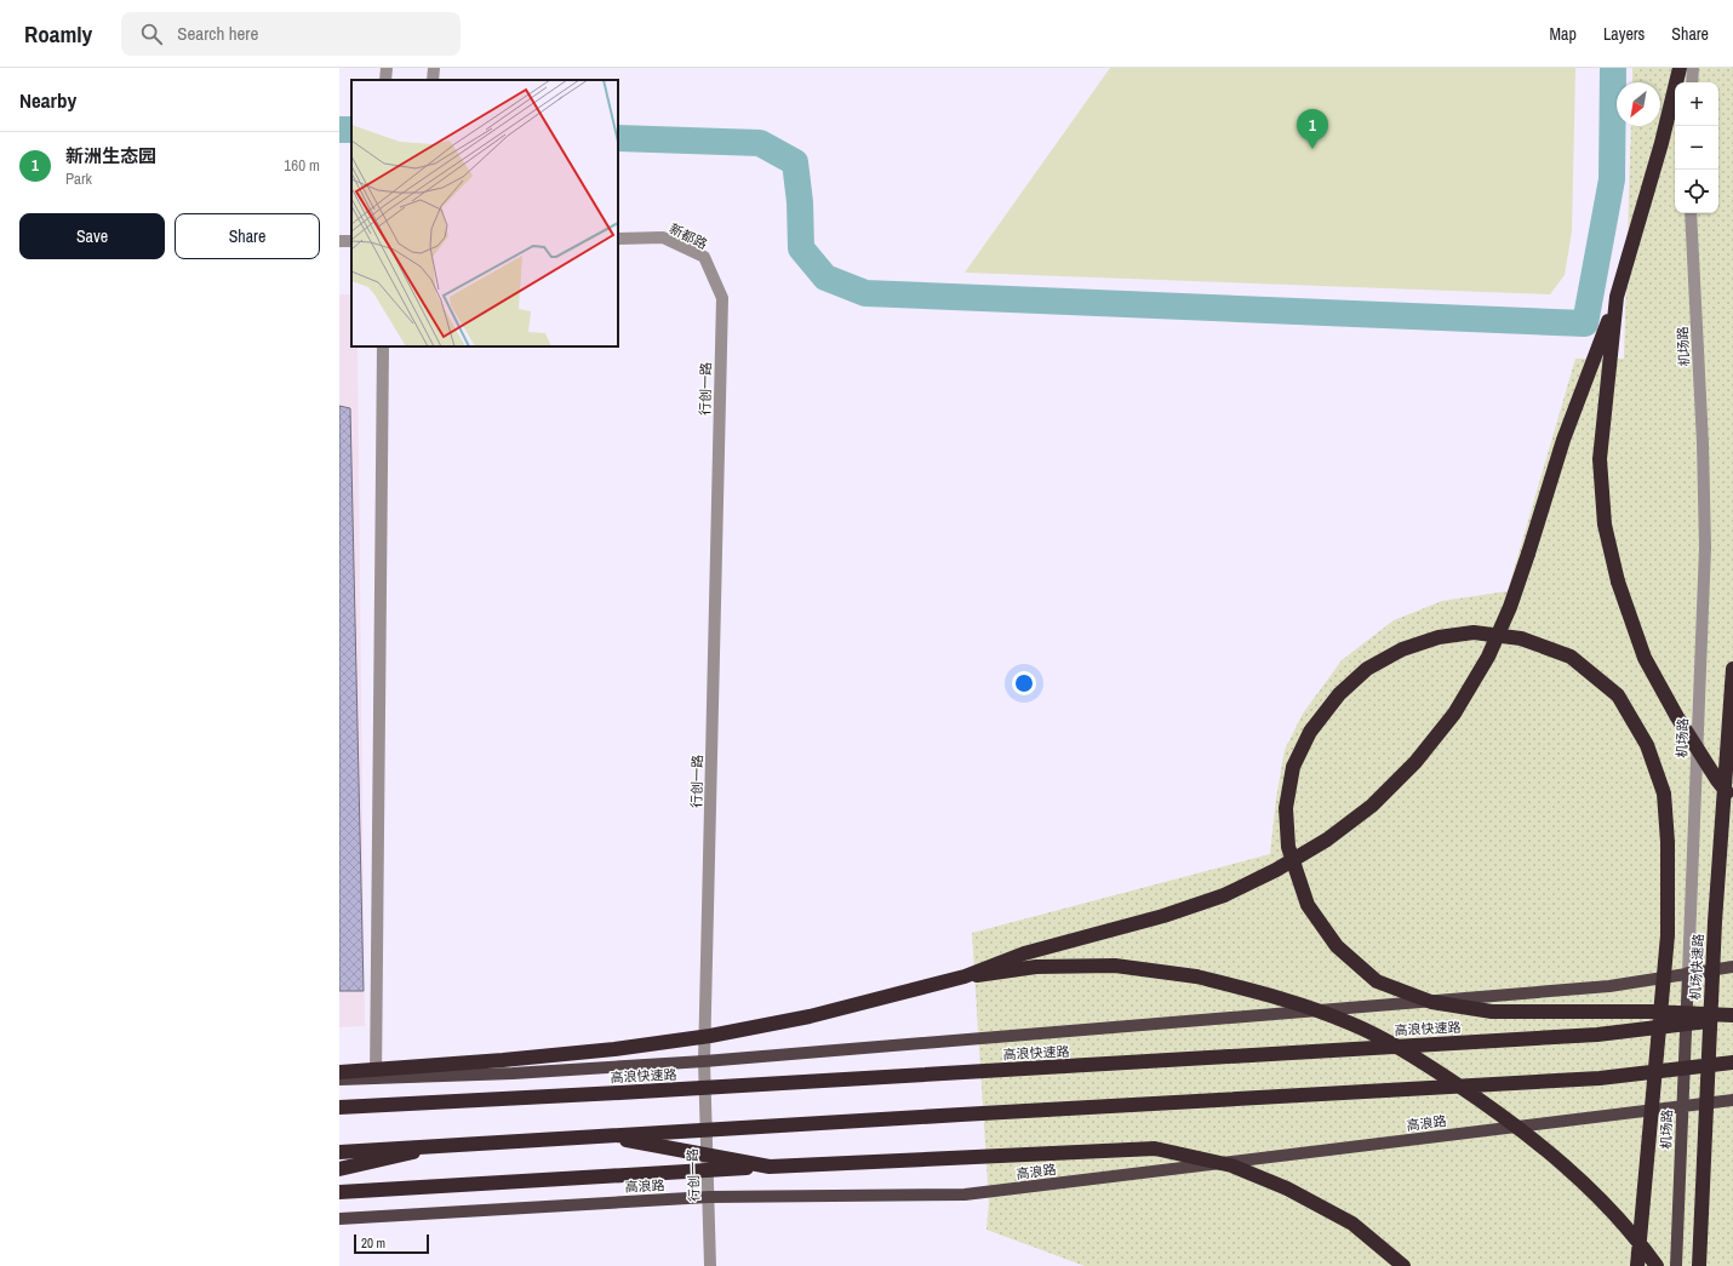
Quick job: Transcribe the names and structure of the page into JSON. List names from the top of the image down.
{
  "streets": {
    "highway": ["机场快速路", "高浪快速路"],
    "main road": ["机场路", "高浪路"],
    "street": ["新都路", "行创一路"]
  },
  "crossings": [
    ["新都路", "行创一路"],
    ["机场路", "高浪路"],
    ["行创一路", "高浪路"]
  ],
  "scale_bar": "20 m",
  "north": "bottom left",
  "page": {
    "header": "Roamly",
    "search": "Search here",
    "nav": ["Map", "Layers", "Share"],
    "heading": "Nearby",
    "map_buttons": ["+", "−"],
    "pins": "1",
    "list": [
      {
        "mark": "1",
        "name": "新洲生态园",
        "note": "Park",
        "value": "160 m"
      }
    ],
    "buttons": ["Save", "Share"],
    "scale": "20 m"
  }
}
